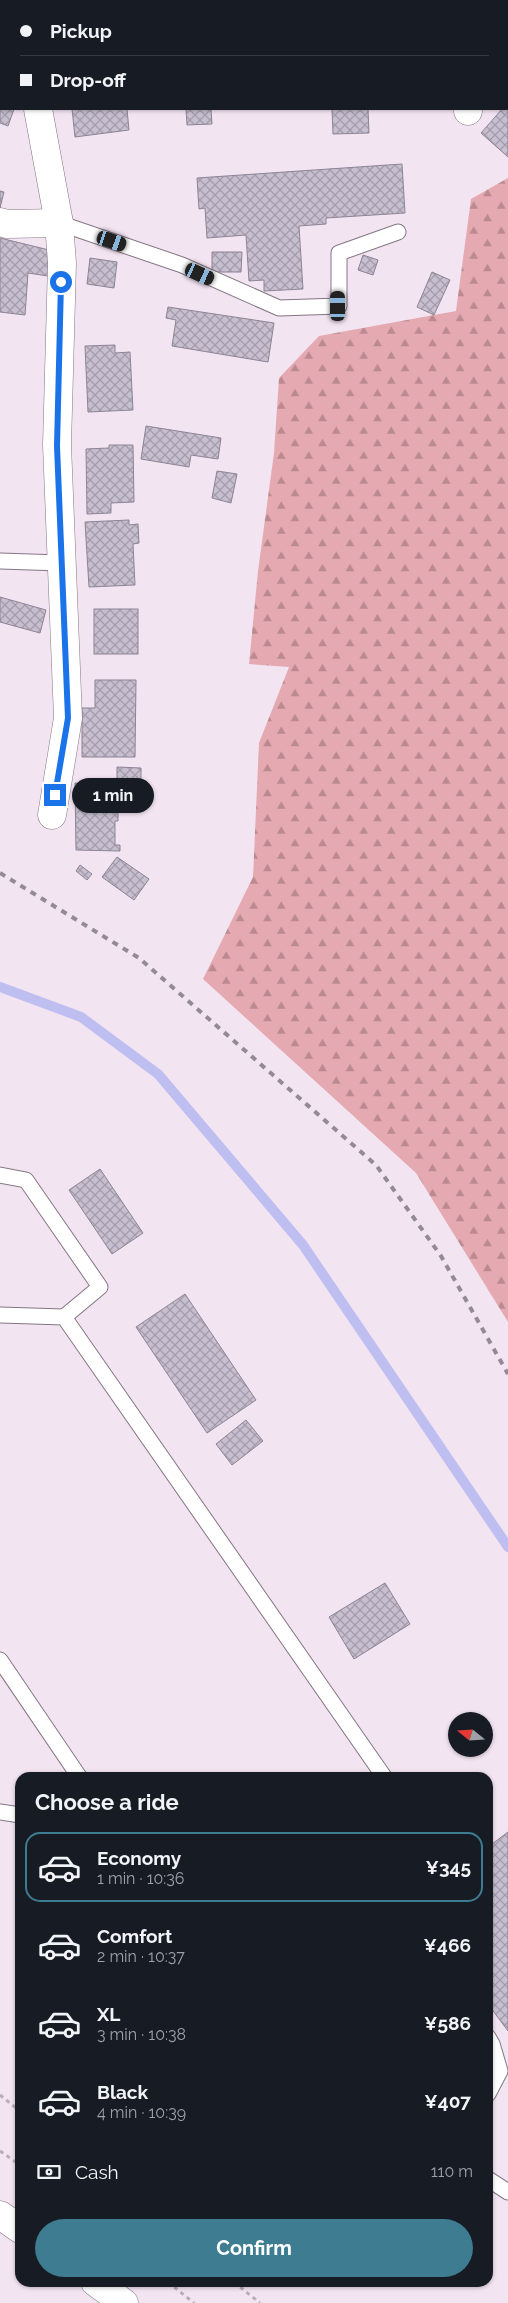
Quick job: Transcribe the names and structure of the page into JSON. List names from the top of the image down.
{
  "north": "left",
  "page": {
    "banner": ["Pickup", "Drop-off"],
    "bubble": "1 min",
    "heading": "Choose a ride",
    "list": [
      {
        "name": "Economy",
        "note": "1 min · 10:36",
        "value": "¥345"
      },
      {
        "name": "Comfort",
        "note": "2 min · 10:37",
        "value": "¥466"
      },
      {
        "name": "XL",
        "note": "3 min · 10:38",
        "value": "¥586"
      },
      {
        "name": "Black",
        "note": "4 min · 10:39",
        "value": "¥407"
      }
    ],
    "pay": ["Cash", "110 m"],
    "buttons": "Confirm"
  }
}
